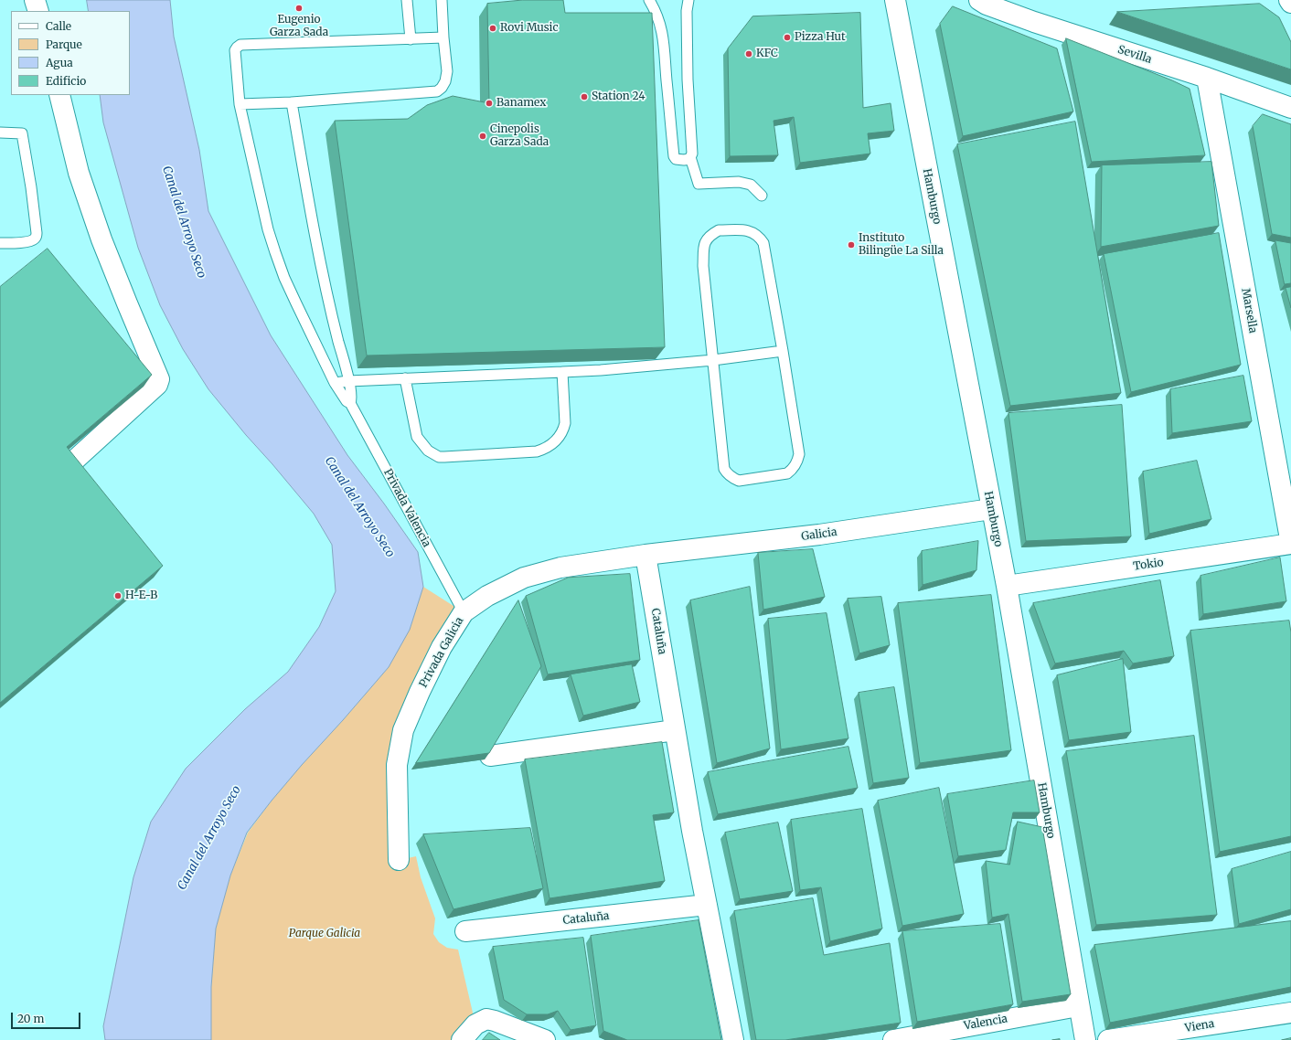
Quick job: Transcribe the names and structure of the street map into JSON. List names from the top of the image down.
{
  "streets": {
    "street": [
      "Sevilla",
      "Hamburgo",
      "Marsella",
      "Galicia",
      "Tokio",
      "Cataluña",
      "Privada Galicia",
      "Valencia",
      "Viena"
    ],
    "lane": ["Privada Valencia"]
  },
  "crossings": [
    ["Sevilla", "Marsella"],
    ["Hamburgo", "Galicia"],
    ["Hamburgo", "Tokio"],
    ["Hamburgo", "Valencia"],
    ["Marsella", "Tokio"],
    ["Privada Valencia", "Privada Galicia"],
    ["Galicia", "Cataluña"],
    ["Galicia", "Privada Galicia"],
    ["Cataluña", "Privada Galicia"]
  ],
  "water": ["Canal del Arroyo Seco"],
  "parks": ["Parque Galicia"],
  "places": [
    "Eugenio Garza Sada",
    "Rovi Music",
    "Pizza Hut",
    "KFC",
    "Station 24",
    "Banamex",
    "Cinepolis Garza Sada",
    "Instituto Bilingüe La Silla",
    "H-E-B"
  ],
  "legend": [
    "Calle",
    "Parque",
    "Agua",
    "Edificio"
  ],
  "scale_bar": "20 m"
}
